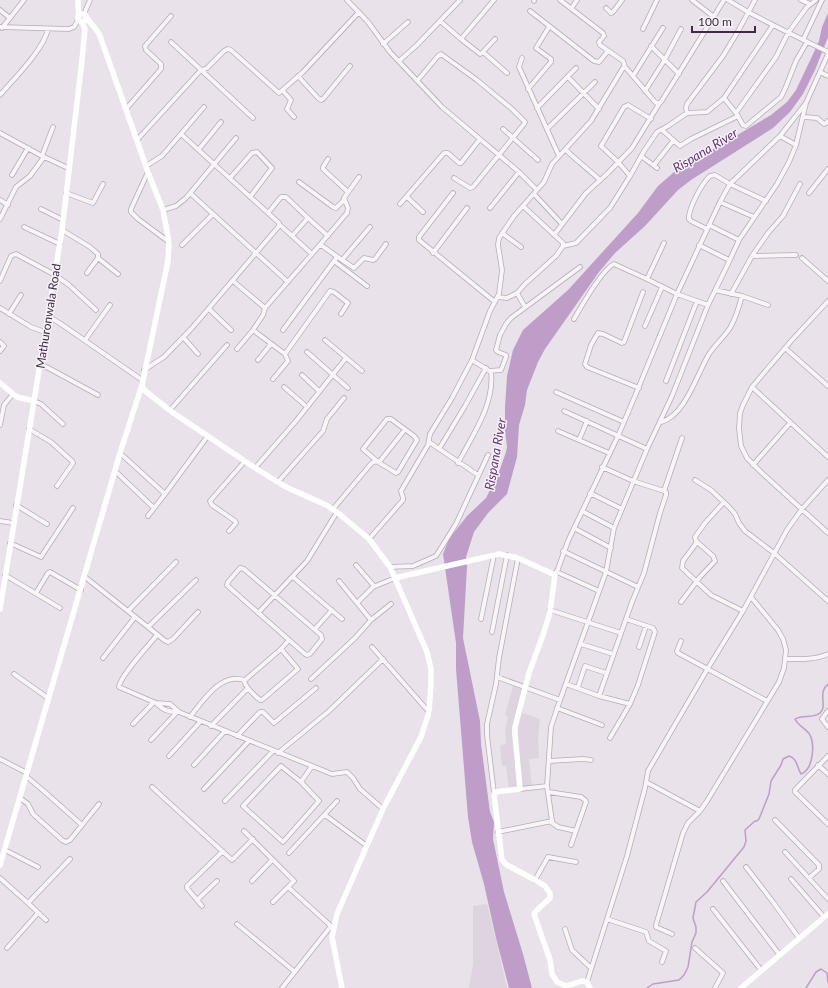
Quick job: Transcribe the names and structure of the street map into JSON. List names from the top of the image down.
{
  "streets": {
    "main road": ["Mathuronwala Road"]
  },
  "water": ["Rispana River"],
  "scale_bar": "100 m"
}
